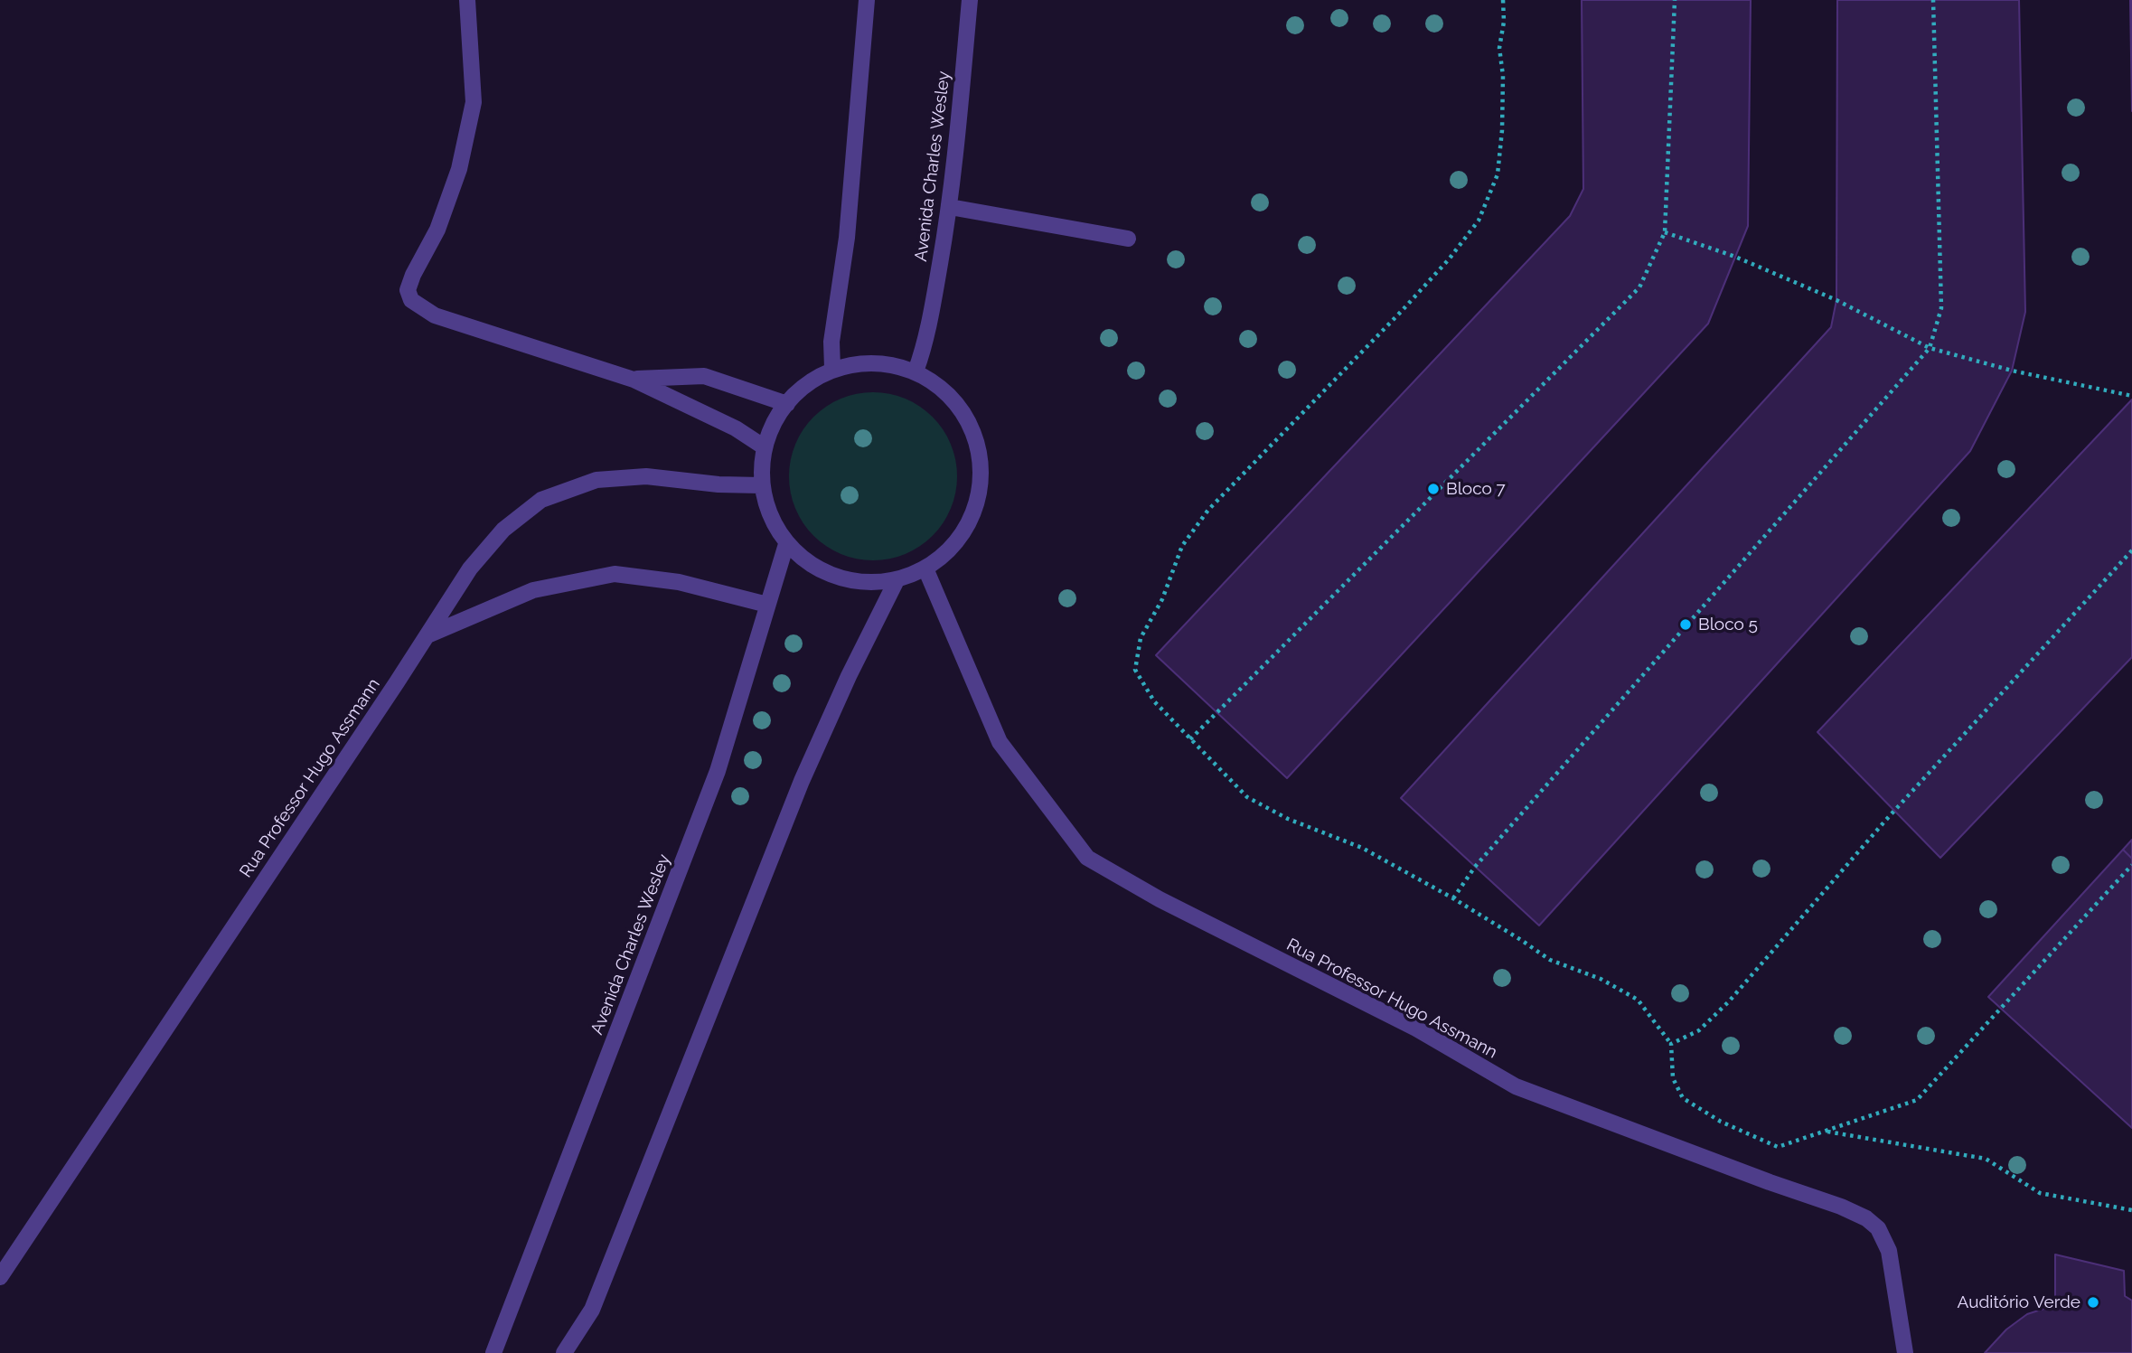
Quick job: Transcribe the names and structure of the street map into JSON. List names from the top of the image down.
{
  "streets": {
    "street": ["Avenida Charles Wesley", "Rua Professor Hugo Assmann"]
  },
  "crossings": [
    ["Avenida Charles Wesley", "Rua Professor Hugo Assmann"]
  ],
  "places": ["Bloco 7", "Bloco 5", "Auditório Verde"]
}
